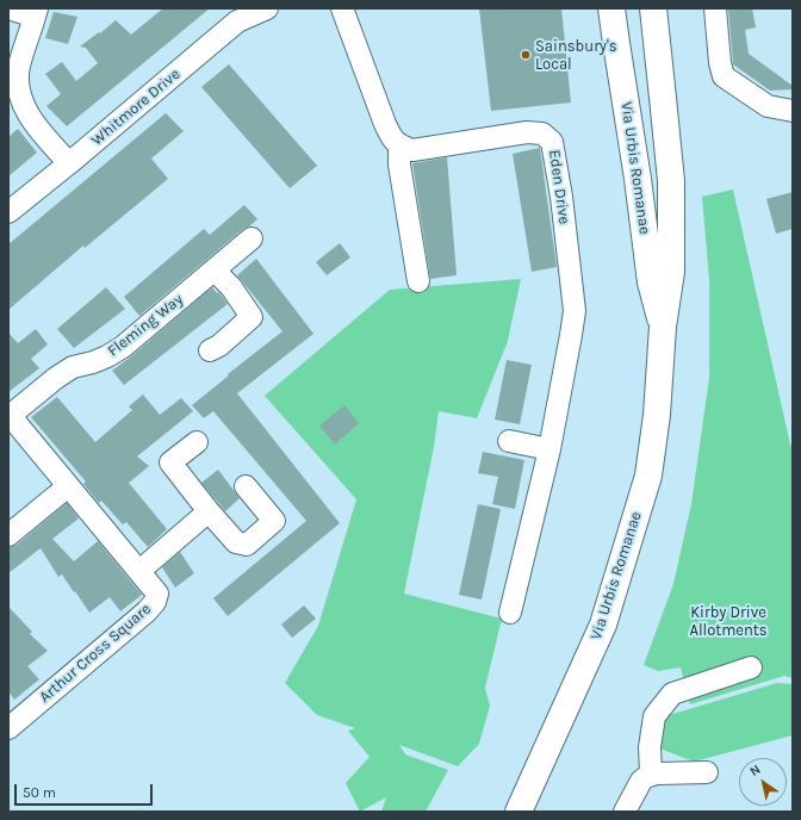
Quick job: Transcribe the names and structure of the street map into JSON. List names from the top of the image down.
{
  "streets": {
    "main road": ["Via Urbis Romanae"],
    "street": [
      "Whitmore Drive",
      "Eden Drive",
      "Fleming Way",
      "Arthur Cross Square"
    ]
  },
  "crossings": [
    ["Fleming Way", "Arthur Cross Square"]
  ],
  "parks": ["Kirby Drive Allotments"],
  "places": ["Sainsbury's Local"],
  "scale_bar": "50 m",
  "north": "top left"
}
